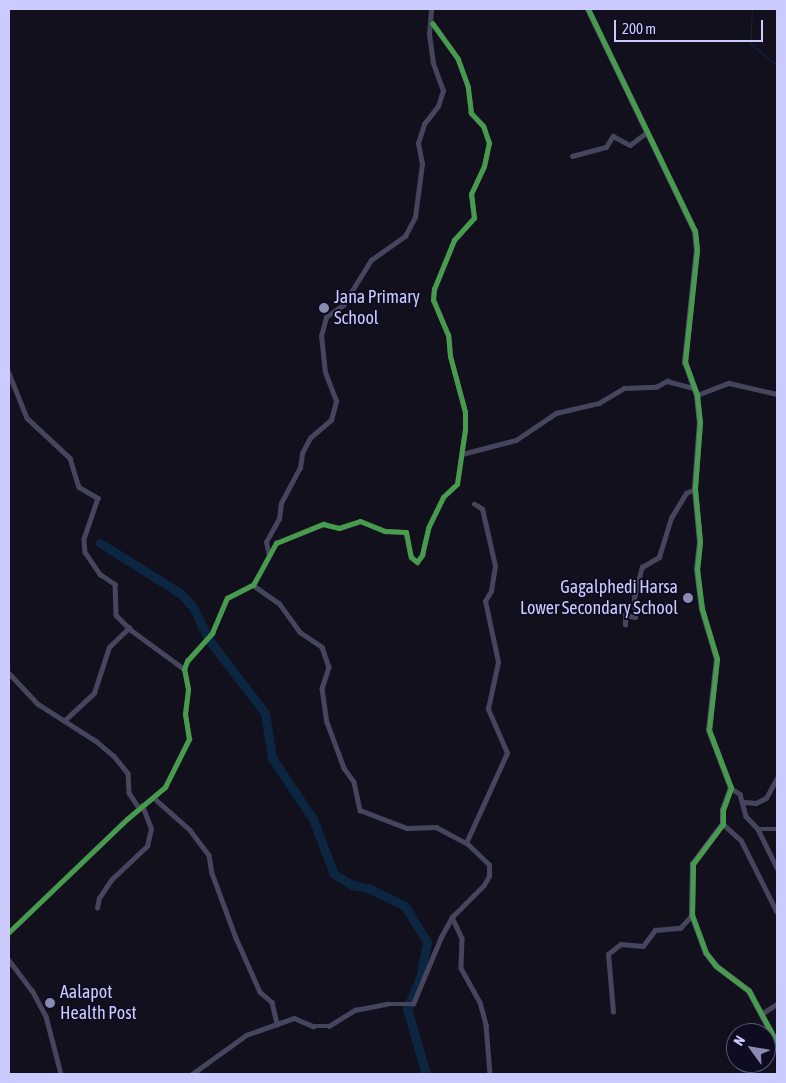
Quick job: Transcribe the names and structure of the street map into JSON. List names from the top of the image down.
{
  "places": ["Jana Primary School", "Gagalphedi Harsa Lower Secondary School", "Aalapot Health Post"],
  "scale_bar": "200 m",
  "north": "top left"
}
